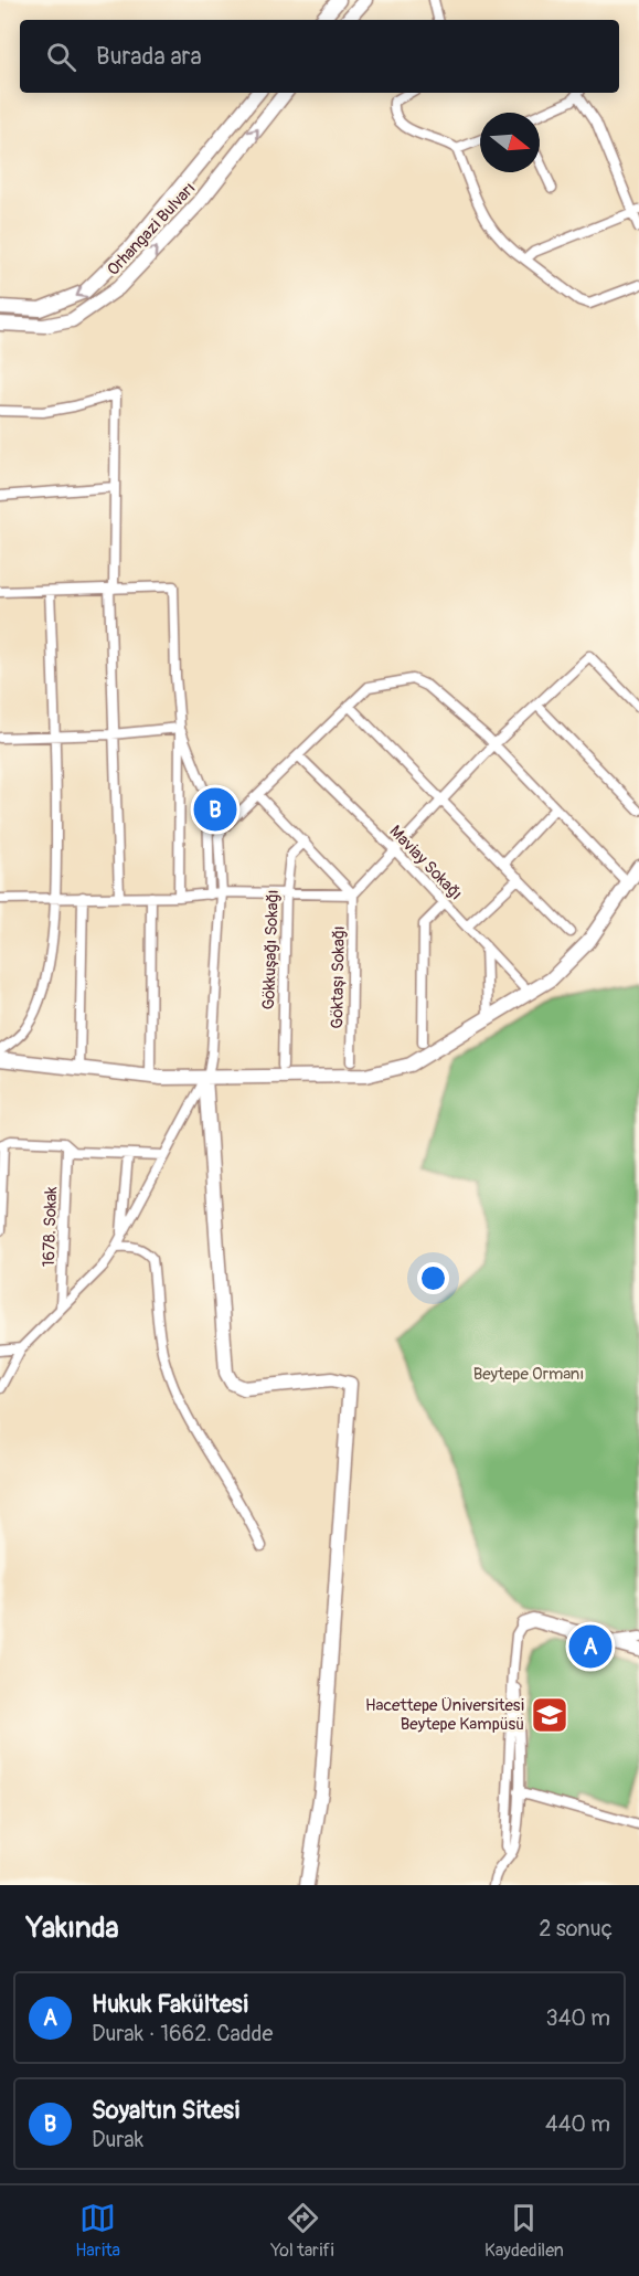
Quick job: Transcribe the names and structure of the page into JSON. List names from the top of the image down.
{
  "streets": {
    "street": [
      "Orhangazi Bulvarı",
      "Maviay Sokağı",
      "Gökkuşağı Sokağı",
      "Göktaşı Sokağı",
      "1678. Sokak"
    ]
  },
  "parks": ["Beytepe Ormanı"],
  "places": {
    "school or university": ["Hacettepe Üniversitesi Beytepe Kampüsü"]
  },
  "north": "right",
  "page": {
    "search": "Burada ara",
    "pins": ["B", "A"],
    "heading": ["Yakında", "2 sonuç"],
    "list": [
      {
        "mark": "A",
        "name": "Hukuk Fakültesi",
        "note": "Durak · 1662. Cadde",
        "value": "340 m"
      },
      {
        "mark": "B",
        "name": "Soyaltın Sitesi",
        "note": "Durak",
        "value": "440 m"
      }
    ],
    "nav": ["Harita", "Yol tarifi", "Kaydedilen"]
  }
}
